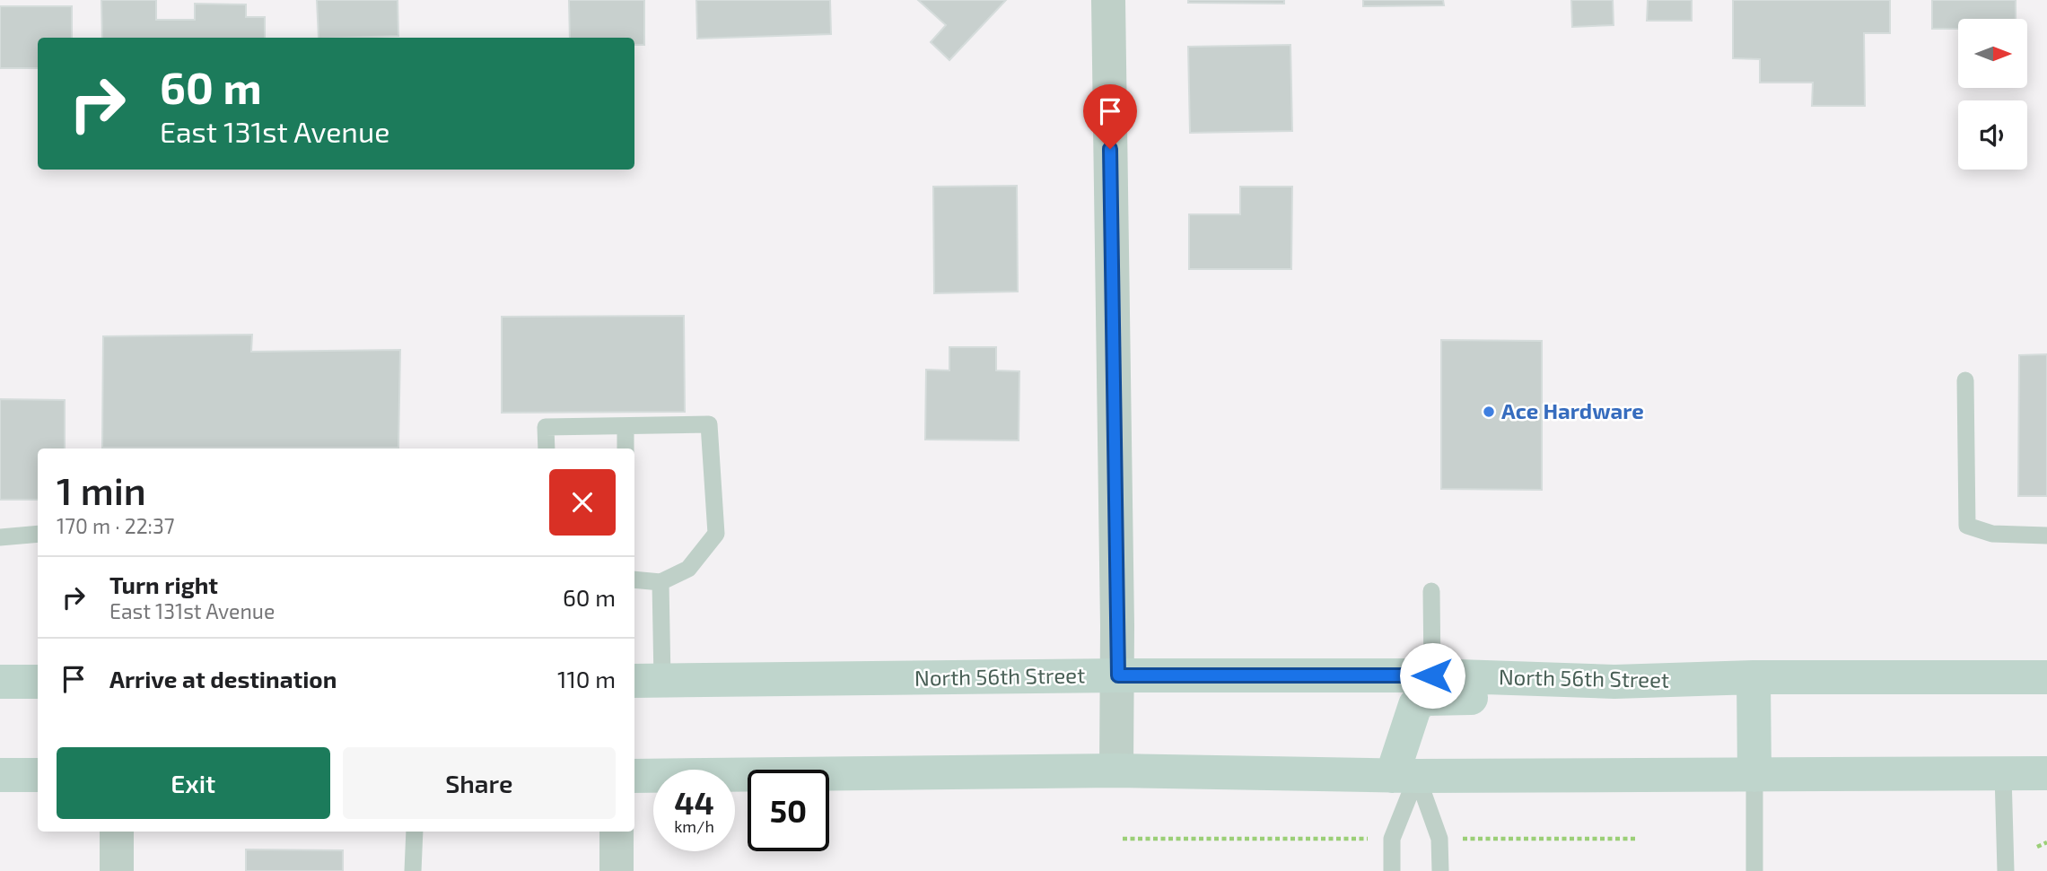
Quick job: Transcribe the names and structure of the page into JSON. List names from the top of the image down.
{
  "streets": {
    "main road": ["North 56th Street"]
  },
  "places": ["Ace Hardware"],
  "north": "right",
  "page": {
    "turn": ["60 m", "East 131st Avenue"],
    "heading": ["1 min", "170 m · 22:37"],
    "list": [
      {
        "name": "Turn right",
        "note": "East 131st Avenue",
        "value": "60 m"
      },
      {
        "name": "Arrive at destination",
        "value": "110 m"
      }
    ],
    "buttons": ["Exit", "Share"],
    "speed": "44 km/h",
    "limit": "50"
  }
}
